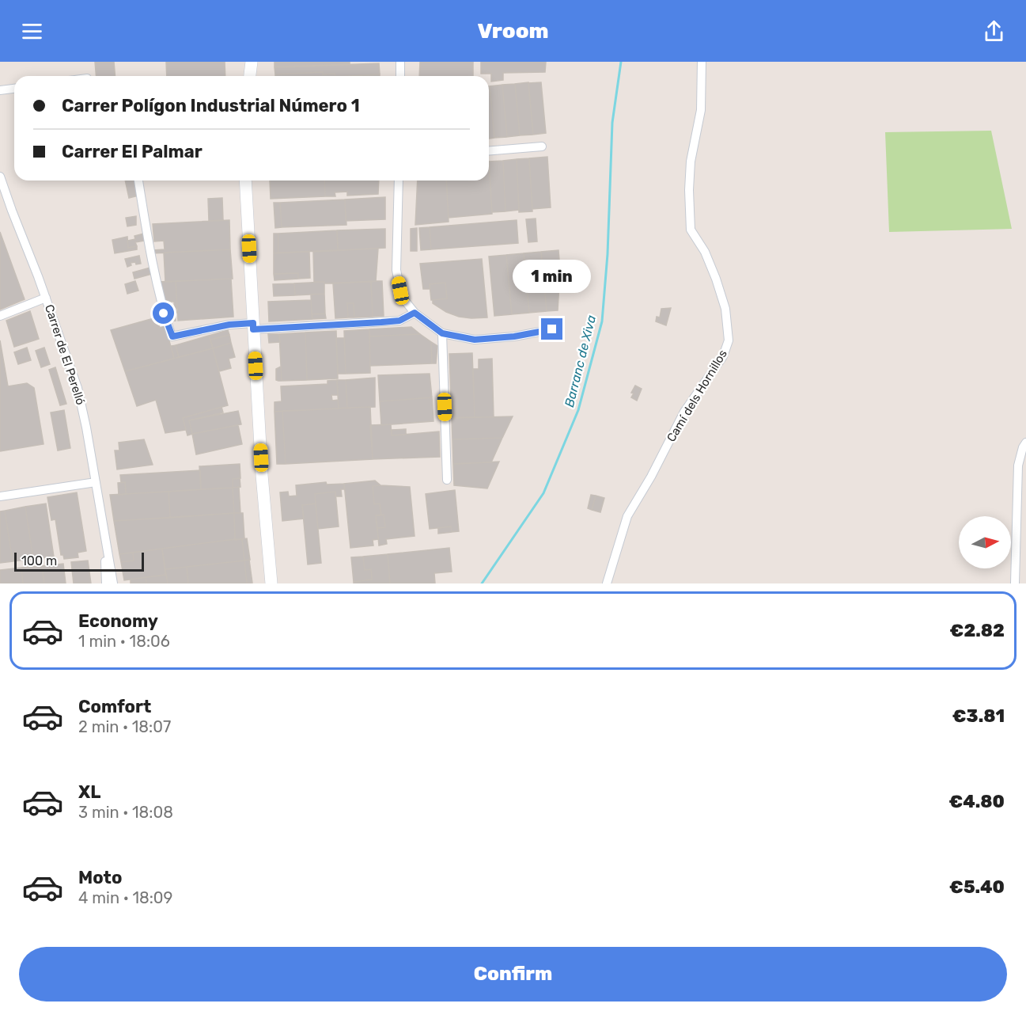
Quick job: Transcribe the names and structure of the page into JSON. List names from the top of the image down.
{
  "streets": {
    "street": ["Carrer de El Perelló", "Camí dels Hornillos"]
  },
  "water": ["Barranc de Xiva"],
  "scale_bar": "100 m",
  "north": "right",
  "page": {
    "header": "Vroom",
    "banner": ["Carrer Polígon Industrial Número 1", "Carrer El Palmar"],
    "bubble": "1 min",
    "scale": "100 m",
    "list": [
      {
        "name": "Economy",
        "note": "1 min · 18:06",
        "value": "€2.82"
      },
      {
        "name": "Comfort",
        "note": "2 min · 18:07",
        "value": "€3.81"
      },
      {
        "name": "XL",
        "note": "3 min · 18:08",
        "value": "€4.80"
      },
      {
        "name": "Moto",
        "note": "4 min · 18:09",
        "value": "€5.40"
      }
    ],
    "buttons": "Confirm"
  }
}
